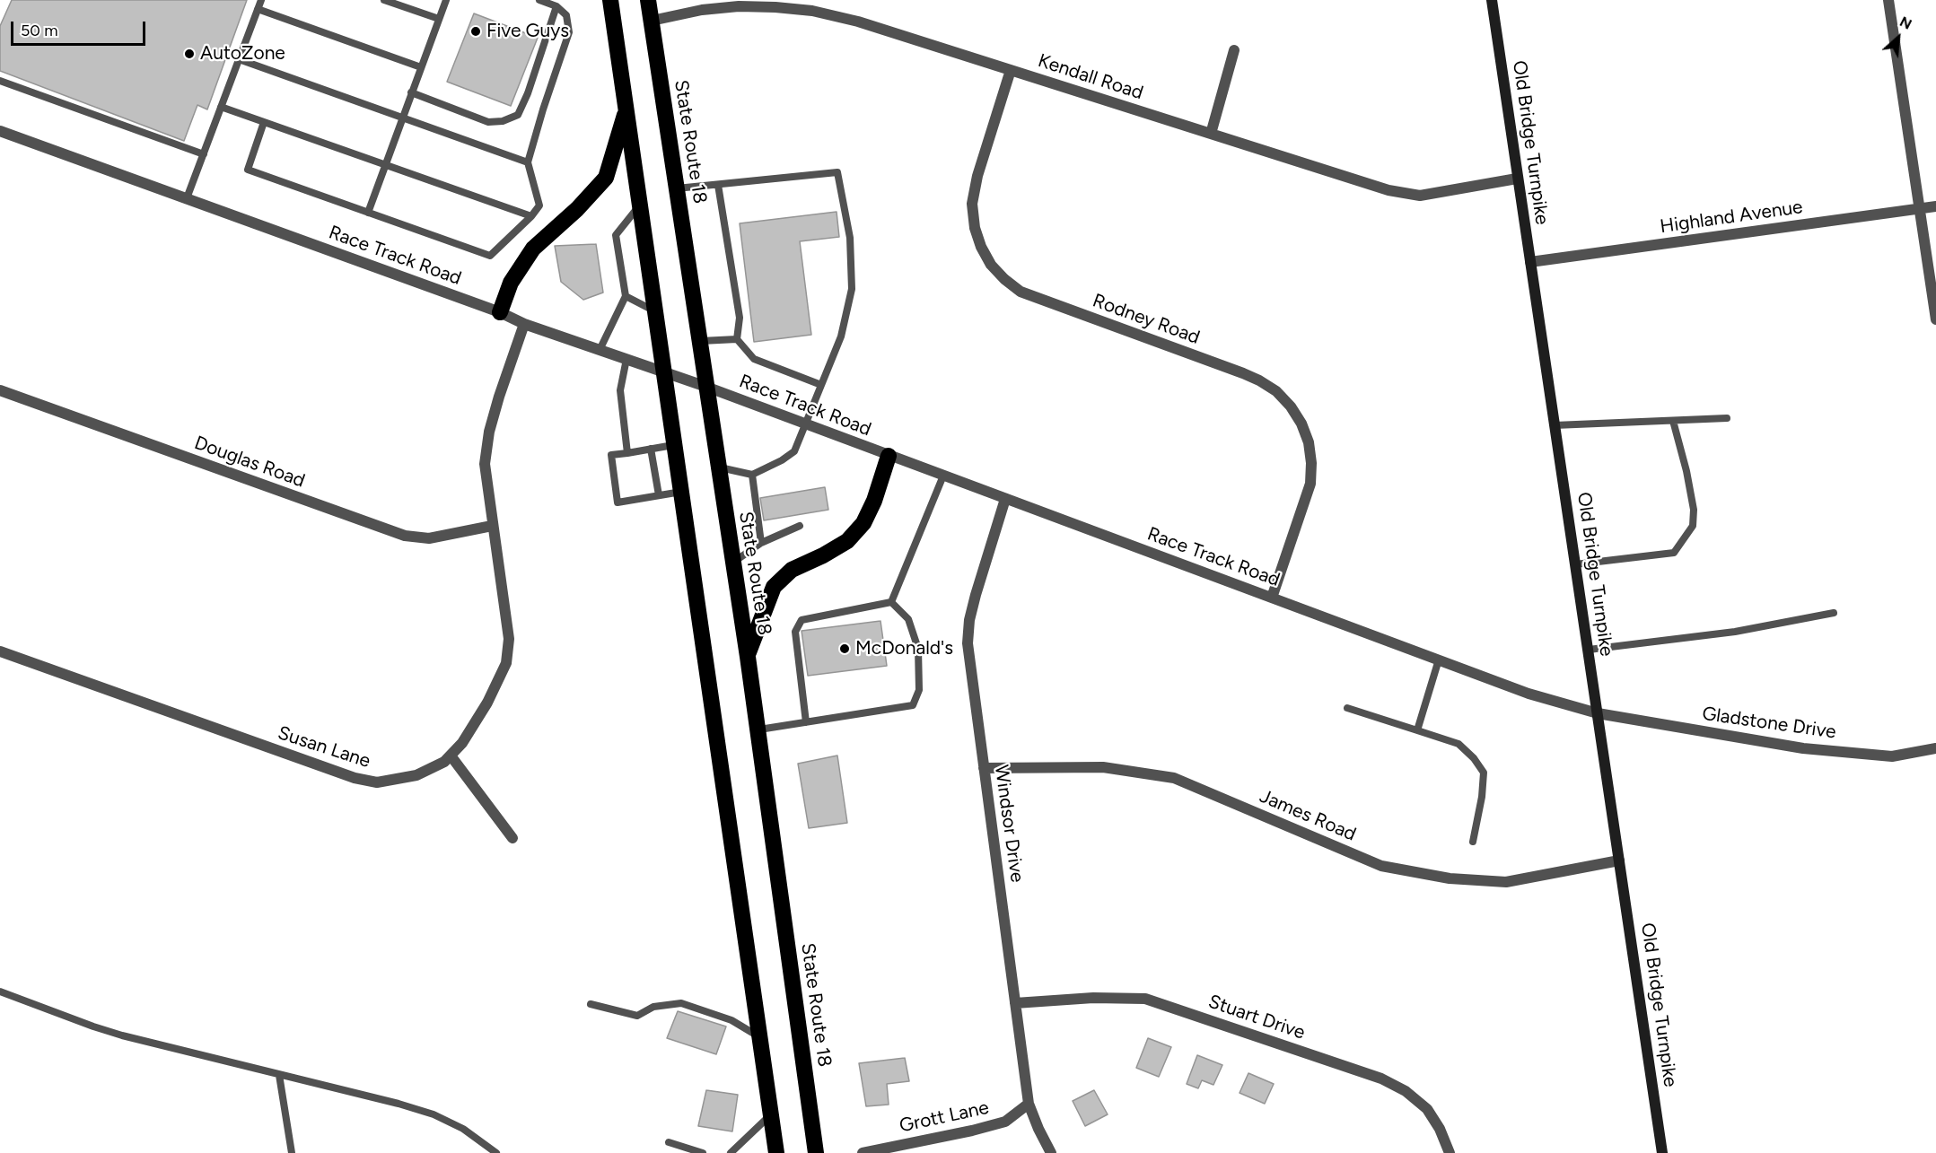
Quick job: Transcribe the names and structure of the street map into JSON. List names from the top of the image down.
{
  "streets": {
    "highway": ["State Route 18"],
    "street": [
      "Kendall Road",
      "Old Bridge Turnpike",
      "Highland Avenue",
      "Race Track Road",
      "Rodney Road",
      "Douglas Road",
      "Gladstone Drive",
      "Susan Lane",
      "James Road",
      "Windsor Drive",
      "Stuart Drive",
      "Grott Lane"
    ]
  },
  "crossings": [
    ["Kendall Road", "State Route 18"],
    ["Kendall Road", "Old Bridge Turnpike"],
    ["Kendall Road", "Rodney Road"],
    ["State Route 18", "Race Track Road"],
    ["Old Bridge Turnpike", "Highland Avenue"],
    ["Old Bridge Turnpike", "Race Track Road"],
    ["Old Bridge Turnpike", "Gladstone Drive"],
    ["Old Bridge Turnpike", "James Road"],
    ["Race Track Road", "Rodney Road"],
    ["Race Track Road", "Gladstone Drive"],
    ["Race Track Road", "Susan Lane"],
    ["Race Track Road", "Windsor Drive"],
    ["Douglas Road", "Susan Lane"],
    ["James Road", "Windsor Drive"],
    ["Windsor Drive", "Stuart Drive"],
    ["Windsor Drive", "Grott Lane"]
  ],
  "places": ["Five Guys", "AutoZone", "McDonald's"],
  "scale_bar": "50 m",
  "north": "top right"
}
